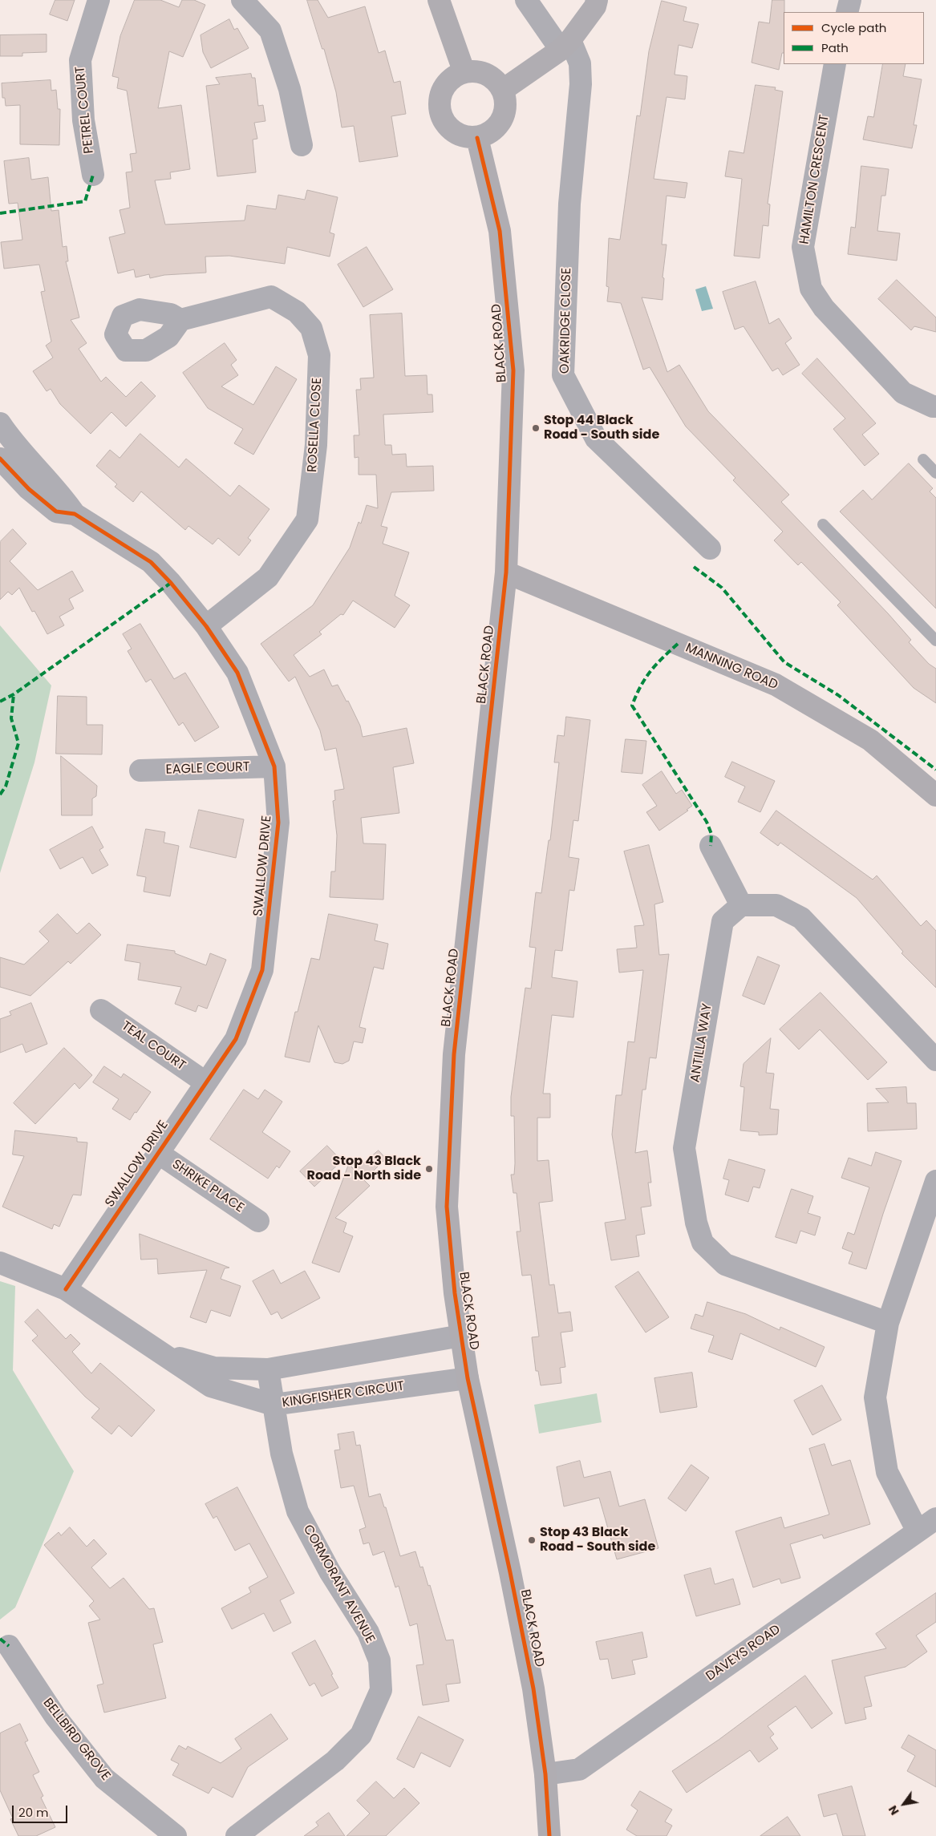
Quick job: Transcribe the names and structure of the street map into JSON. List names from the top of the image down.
{
  "streets": {
    "main road": ["BLACK ROAD", "MANNING ROAD"],
    "street": [
      "PETREL COURT",
      "HAMILTON CRESCENT",
      "OAKRIDGE CLOSE",
      "ROSELLA CLOSE",
      "EAGLE COURT",
      "SWALLOW DRIVE",
      "ANTILLA WAY",
      "TEAL COURT",
      "SHRIKE PLACE",
      "KINGFISHER CIRCUIT",
      "CORMORANT AVENUE",
      "DAVEYS ROAD",
      "BELLBIRD GROVE"
    ]
  },
  "crossings": [
    ["BLACK ROAD", "MANNING ROAD"],
    ["BLACK ROAD", "KINGFISHER CIRCUIT"],
    ["BLACK ROAD", "DAVEYS ROAD"],
    ["ROSELLA CLOSE", "SWALLOW DRIVE"],
    ["EAGLE COURT", "SWALLOW DRIVE"],
    ["SWALLOW DRIVE", "TEAL COURT"],
    ["SWALLOW DRIVE", "SHRIKE PLACE"],
    ["SWALLOW DRIVE", "KINGFISHER CIRCUIT"],
    ["KINGFISHER CIRCUIT", "CORMORANT AVENUE"]
  ],
  "places": ["Stop 44 Black Road - South side", "Stop 43 Black Road - North side", "Stop 43 Black Road - South side"],
  "legend": ["Cycle path", "Path"],
  "scale_bar": "20 m",
  "north": "bottom left"
}
